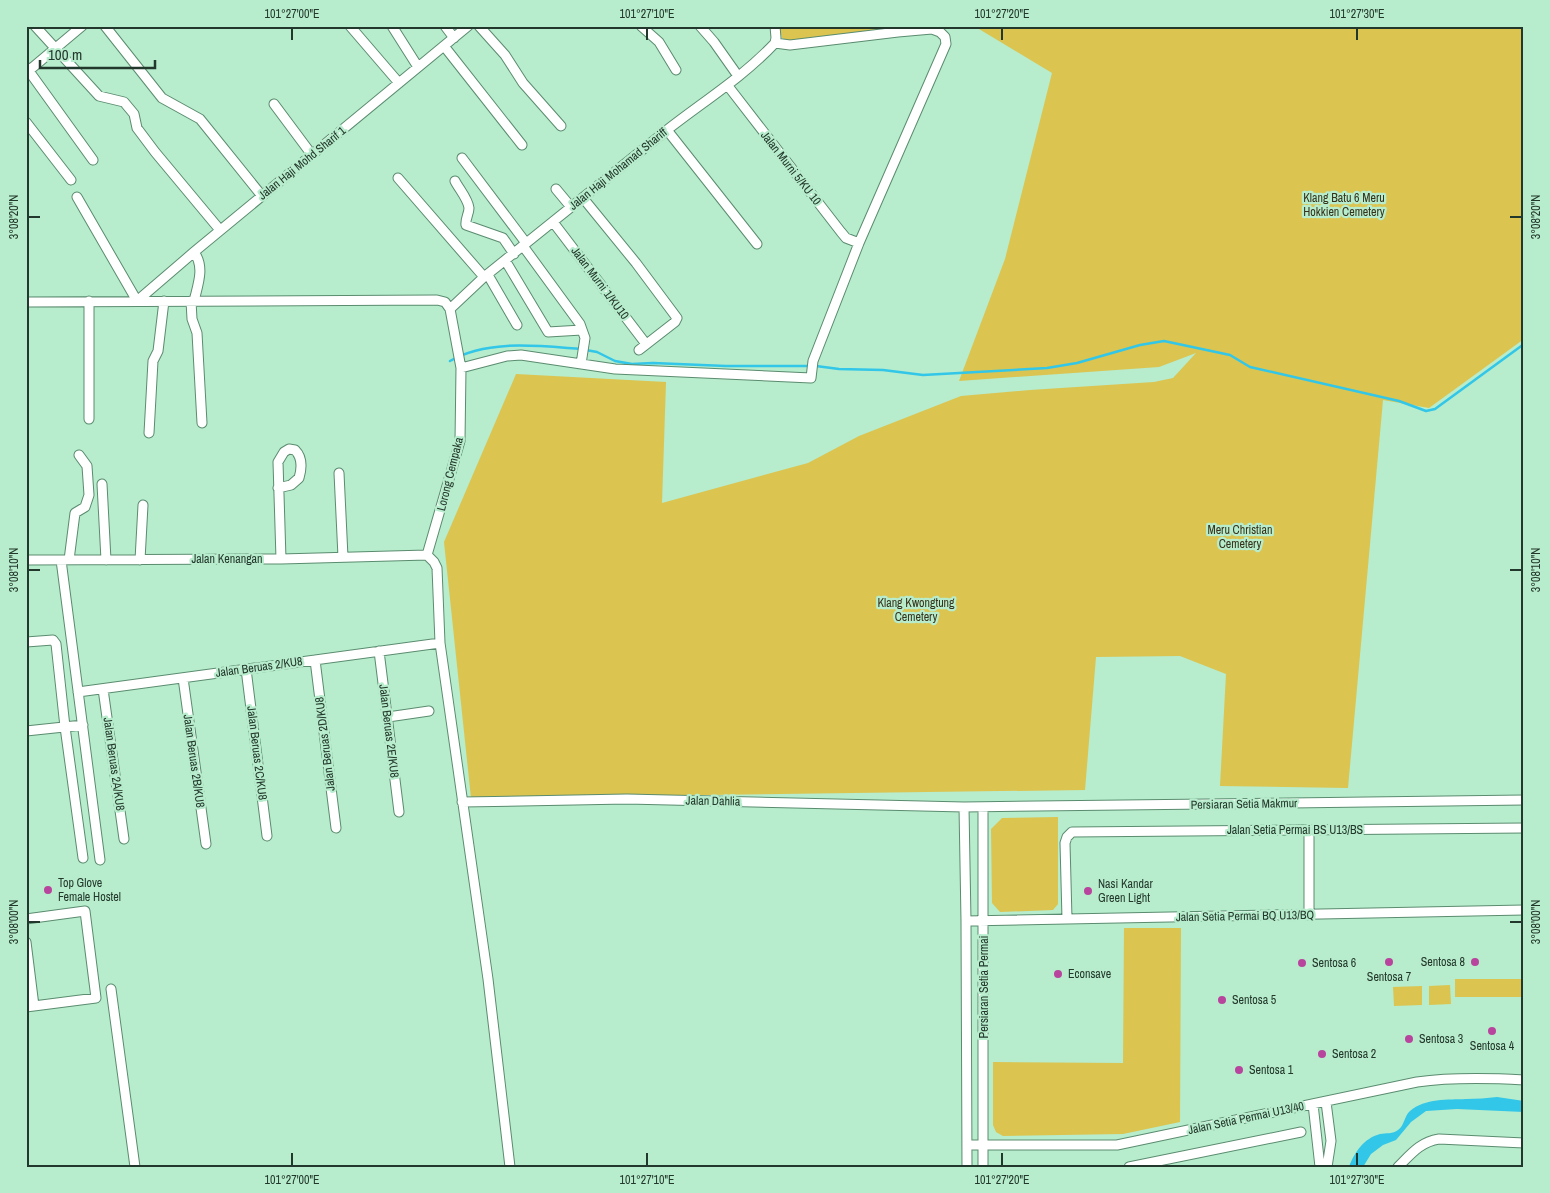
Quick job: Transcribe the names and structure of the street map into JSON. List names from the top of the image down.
{
  "streets": {
    "street": [
      "Jalan Haji Mohd Sharif 1",
      "Jalan Murni 5/KU 10",
      "Jalan Haji Mohamad Shariff",
      "Jalan Murni 1/KU10",
      "Lorong Cempaka",
      "Jalan Kenangan",
      "Jalan Beruas 2/KU8",
      "Jalan Beruas 2E/KU8",
      "Jalan Beruas 2D/KU8",
      "Jalan Beruas 2C/KU8",
      "Jalan Beruas 2B/KU8",
      "Jalan Beruas 2A/KU8",
      "Jalan Dahlia",
      "Persiaran Setia Makmur",
      "Jalan Setia Permai BS U13/BS",
      "Jalan Setia Permai BQ U13/BQ",
      "Persiaran Setia Permai",
      "Jalan Setia Permai U13/40"
    ]
  },
  "crossings": [
    ["Jalan Murni 5/KU 10", "Jalan Haji Mohamad Shariff"],
    ["Jalan Haji Mohamad Shariff", "Jalan Murni 1/KU10"],
    ["Jalan Haji Mohamad Shariff", "Lorong Cempaka"],
    ["Lorong Cempaka", "Jalan Kenangan"],
    ["Jalan Beruas 2/KU8", "Jalan Beruas 2E/KU8"],
    ["Jalan Beruas 2/KU8", "Jalan Beruas 2D/KU8"],
    ["Jalan Beruas 2/KU8", "Jalan Beruas 2C/KU8"],
    ["Jalan Beruas 2/KU8", "Jalan Beruas 2B/KU8"],
    ["Jalan Beruas 2/KU8", "Jalan Beruas 2A/KU8"],
    ["Jalan Dahlia", "Persiaran Setia Makmur"],
    ["Jalan Dahlia", "Persiaran Setia Permai"],
    ["Persiaran Setia Makmur", "Persiaran Setia Permai"],
    ["Jalan Setia Permai BS U13/BS", "Jalan Setia Permai BQ U13/BQ"],
    ["Jalan Setia Permai BQ U13/BQ", "Persiaran Setia Permai"],
    ["Persiaran Setia Permai", "Jalan Setia Permai U13/40"]
  ],
  "parks": ["Klang Batu 6 Meru Hokkien Cemetery", "Meru Christian Cemetery", "Klang Kwongtung Cemetery"],
  "places": [
    "Top Glove Female Hostel",
    "Nasi Kandar Green Light",
    "Sentosa 7",
    "Sentosa 8",
    "Sentosa 6",
    "Econsave",
    "Sentosa 5",
    "Sentosa 4",
    "Sentosa 3",
    "Sentosa 2",
    "Sentosa 1"
  ],
  "scale_bar": "100 m",
  "coordinates": [
    "101°27'00\"E",
    "101°27'10\"E",
    "101°27'20\"E",
    "101°27'30\"E",
    "3°08'20\"N",
    "3°08'10\"N",
    "3°08'00\"N"
  ]
}
